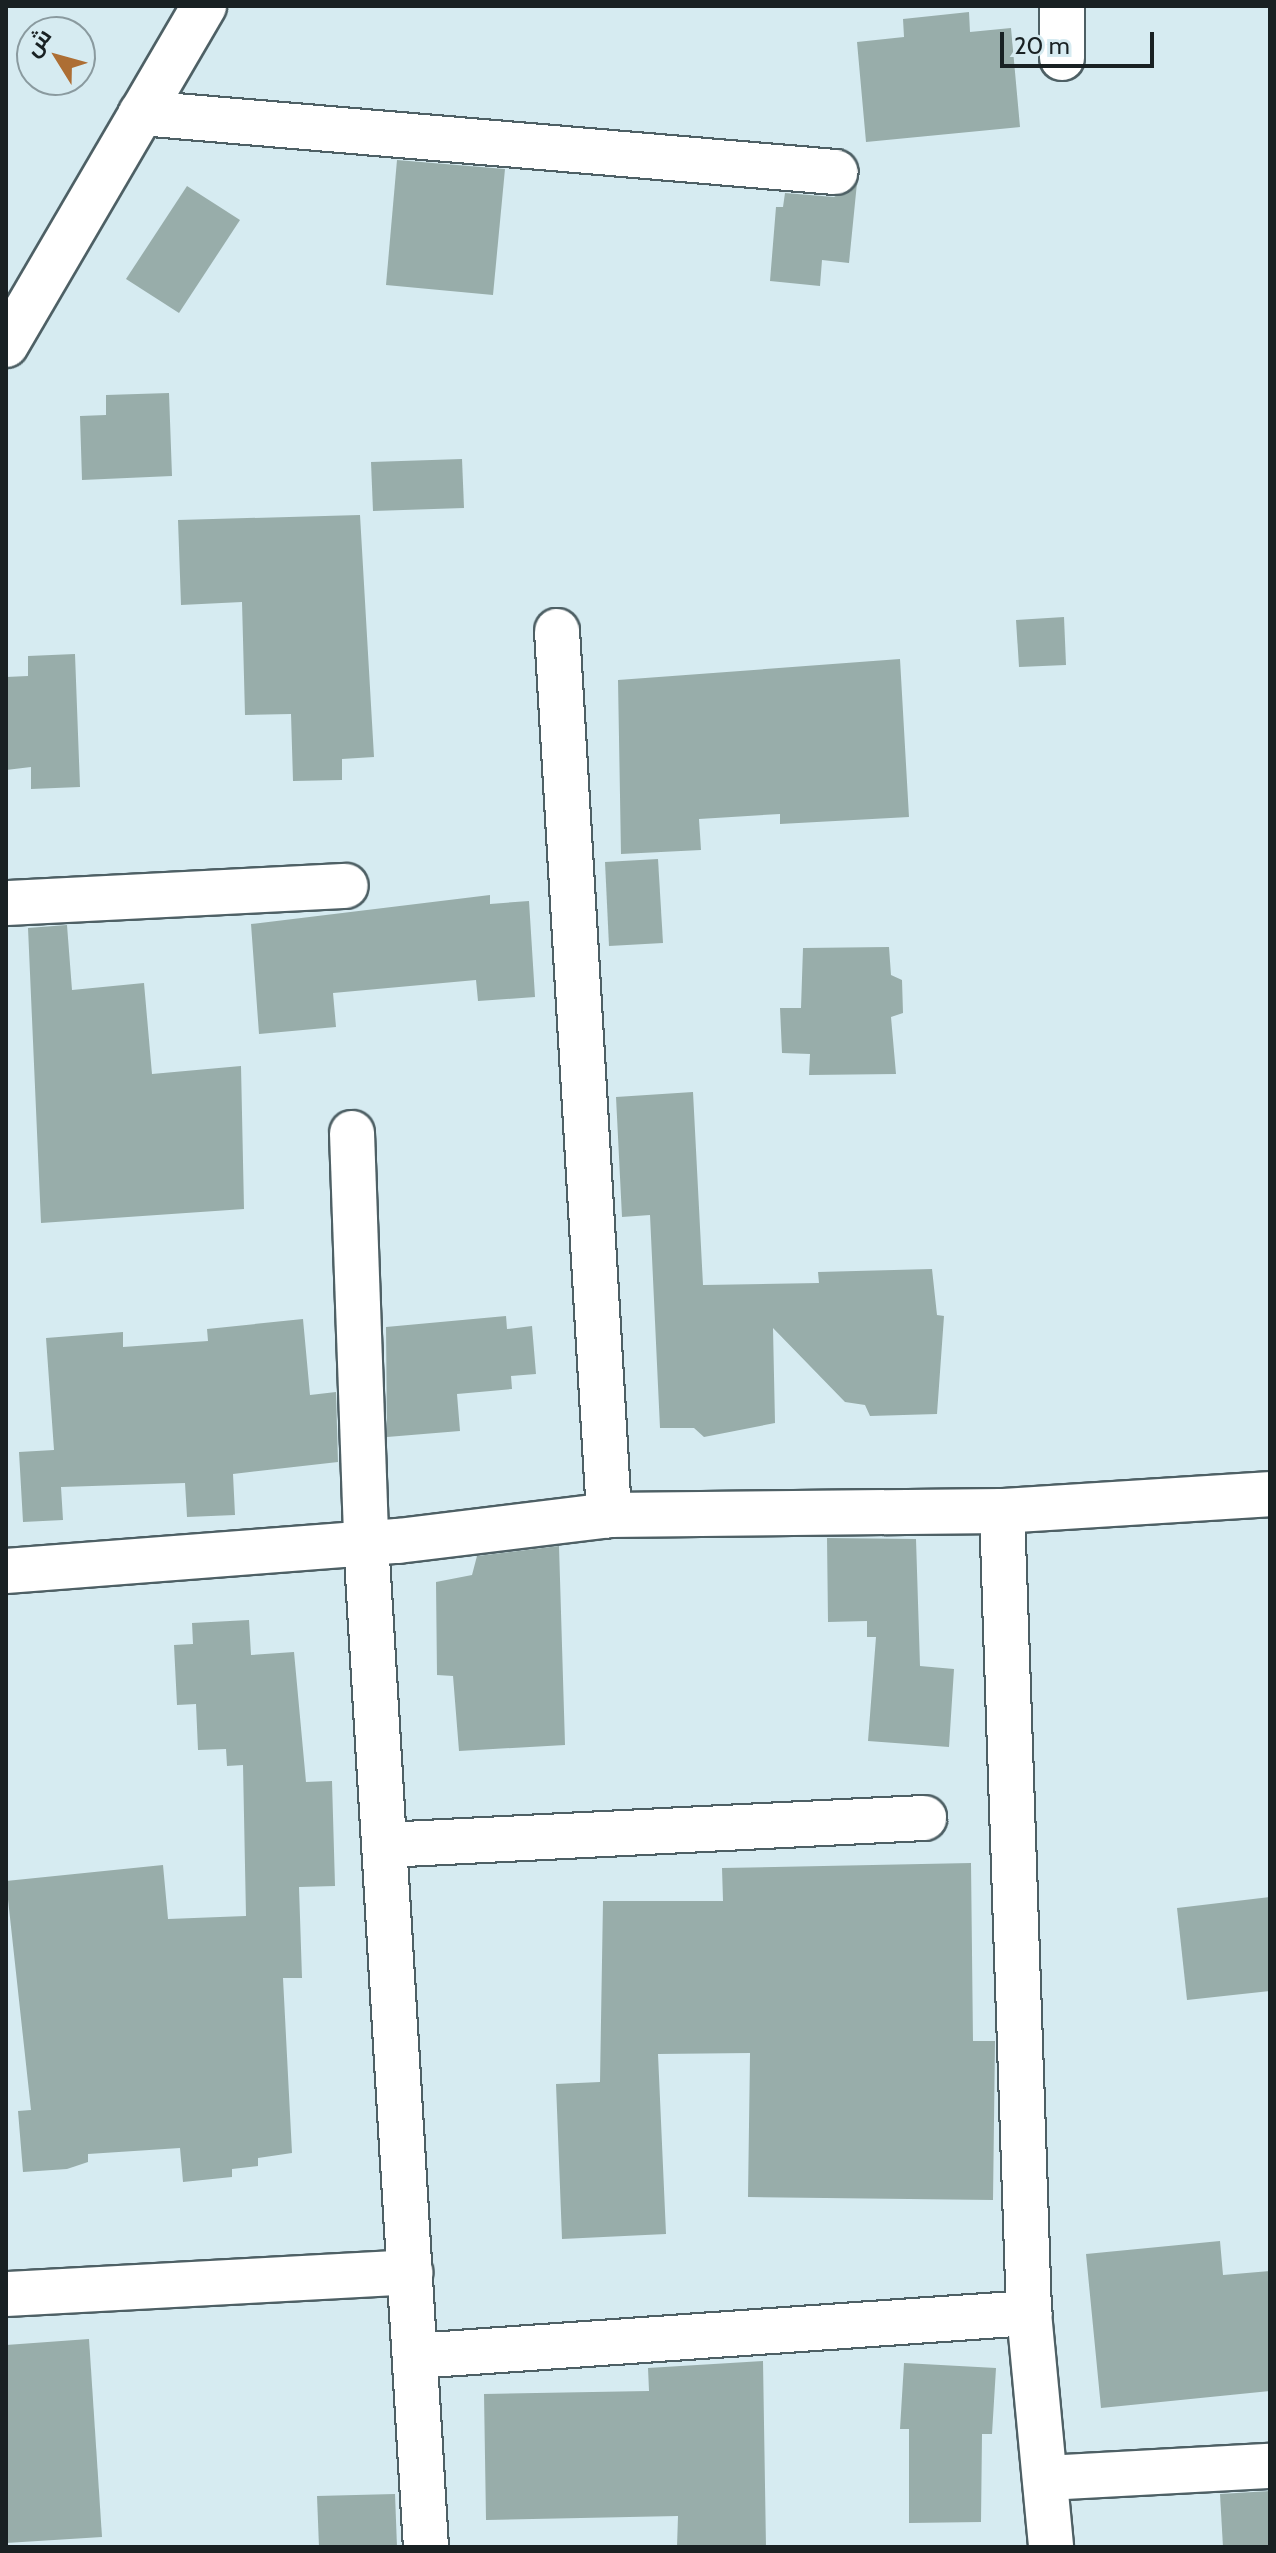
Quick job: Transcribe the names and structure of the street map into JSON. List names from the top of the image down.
{
  "scale_bar": "20 m",
  "north": "top left"
}
